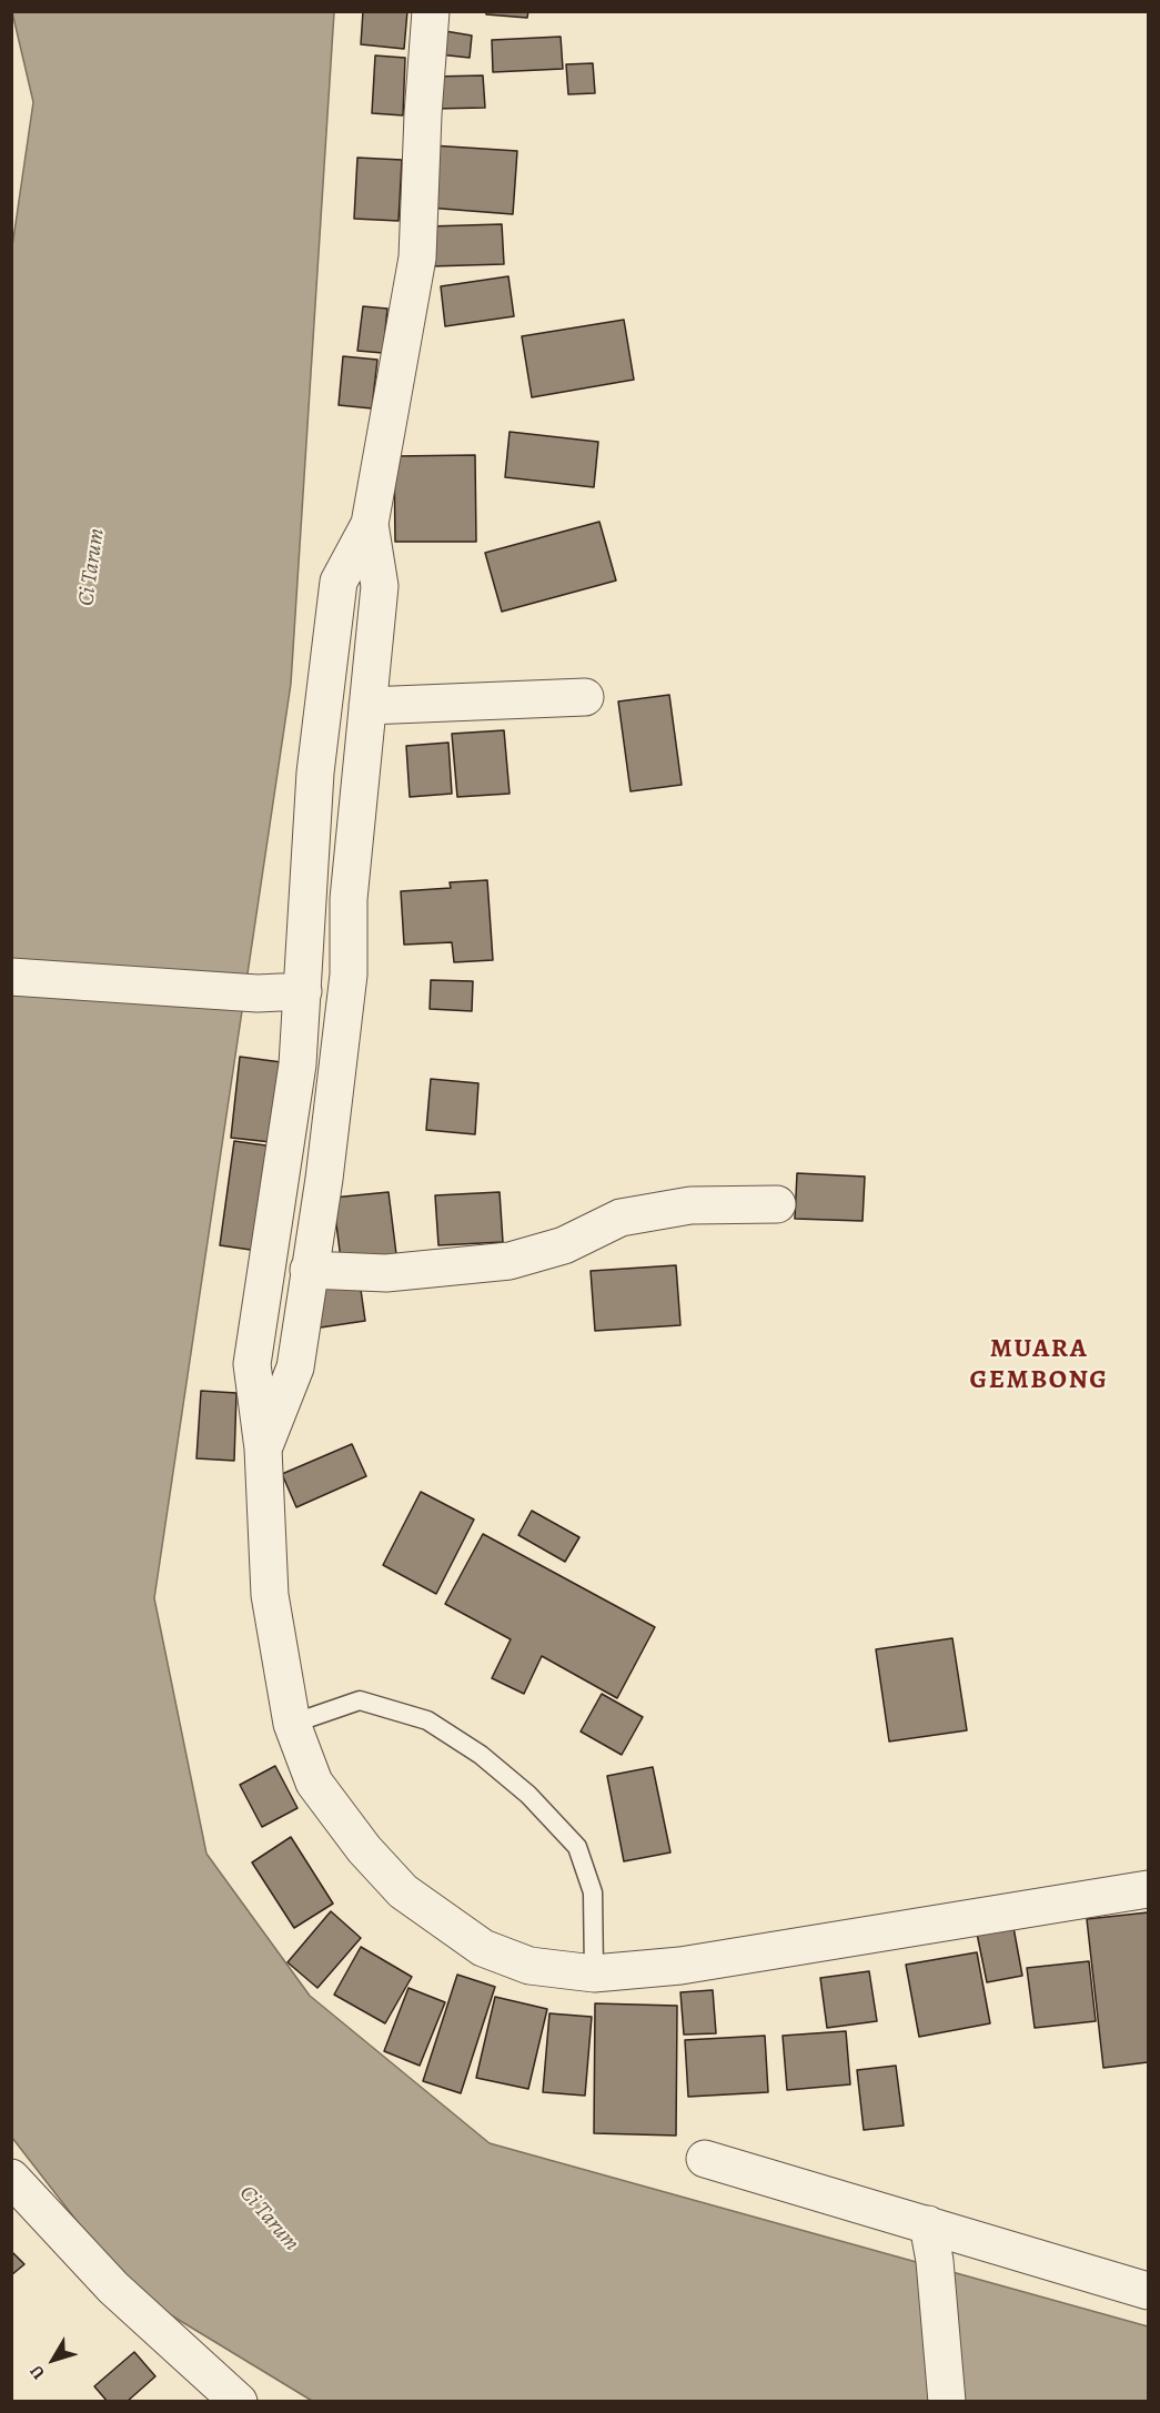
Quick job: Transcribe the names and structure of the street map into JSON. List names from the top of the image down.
{
  "districts": ["MUARA GEMBONG"],
  "water": ["Ci Tarum"],
  "north": "bottom left"
}
